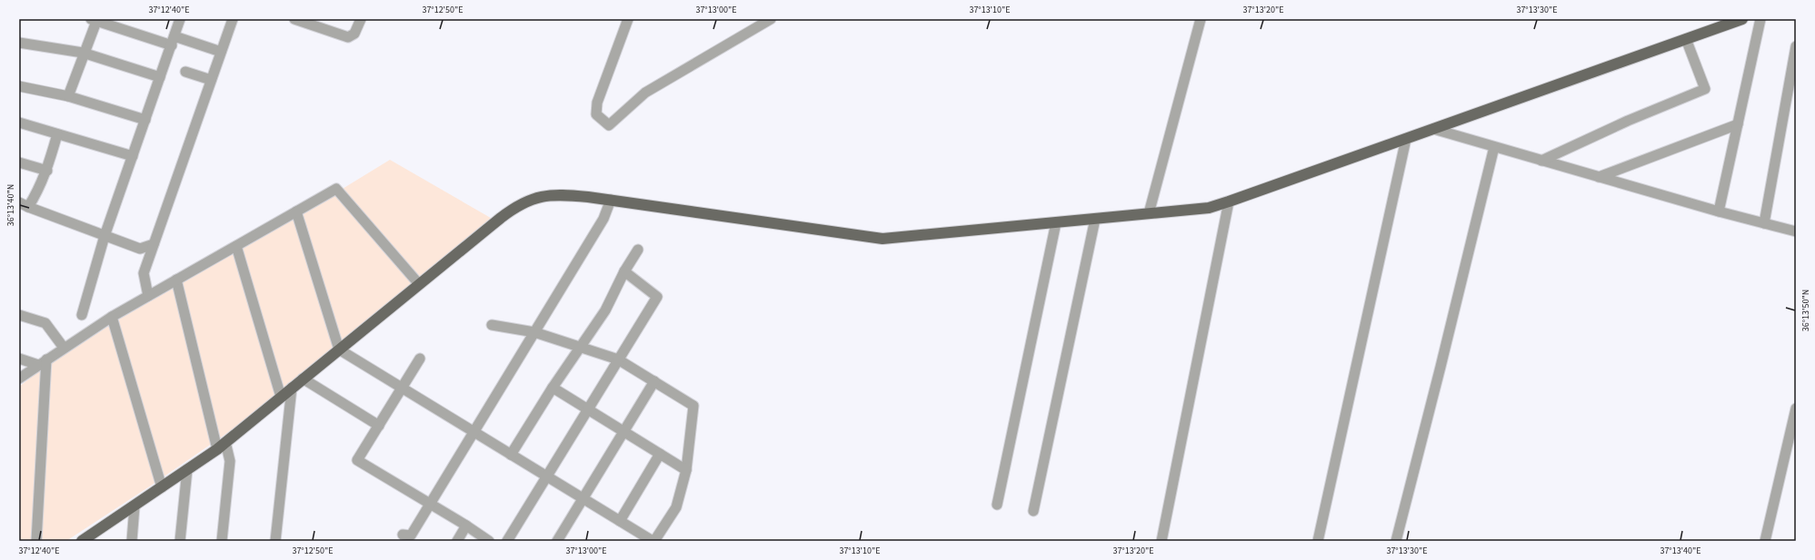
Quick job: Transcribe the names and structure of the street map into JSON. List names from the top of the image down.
{
  "coordinates": [
    "37°12'40\"E",
    "37°12'50\"E",
    "37°13'00\"E",
    "37°13'10\"E",
    "37°13'20\"E",
    "37°13'30\"E",
    "36°13'40\"N",
    "36°13'50\"N",
    "37°13'40\"E"
  ]
}
